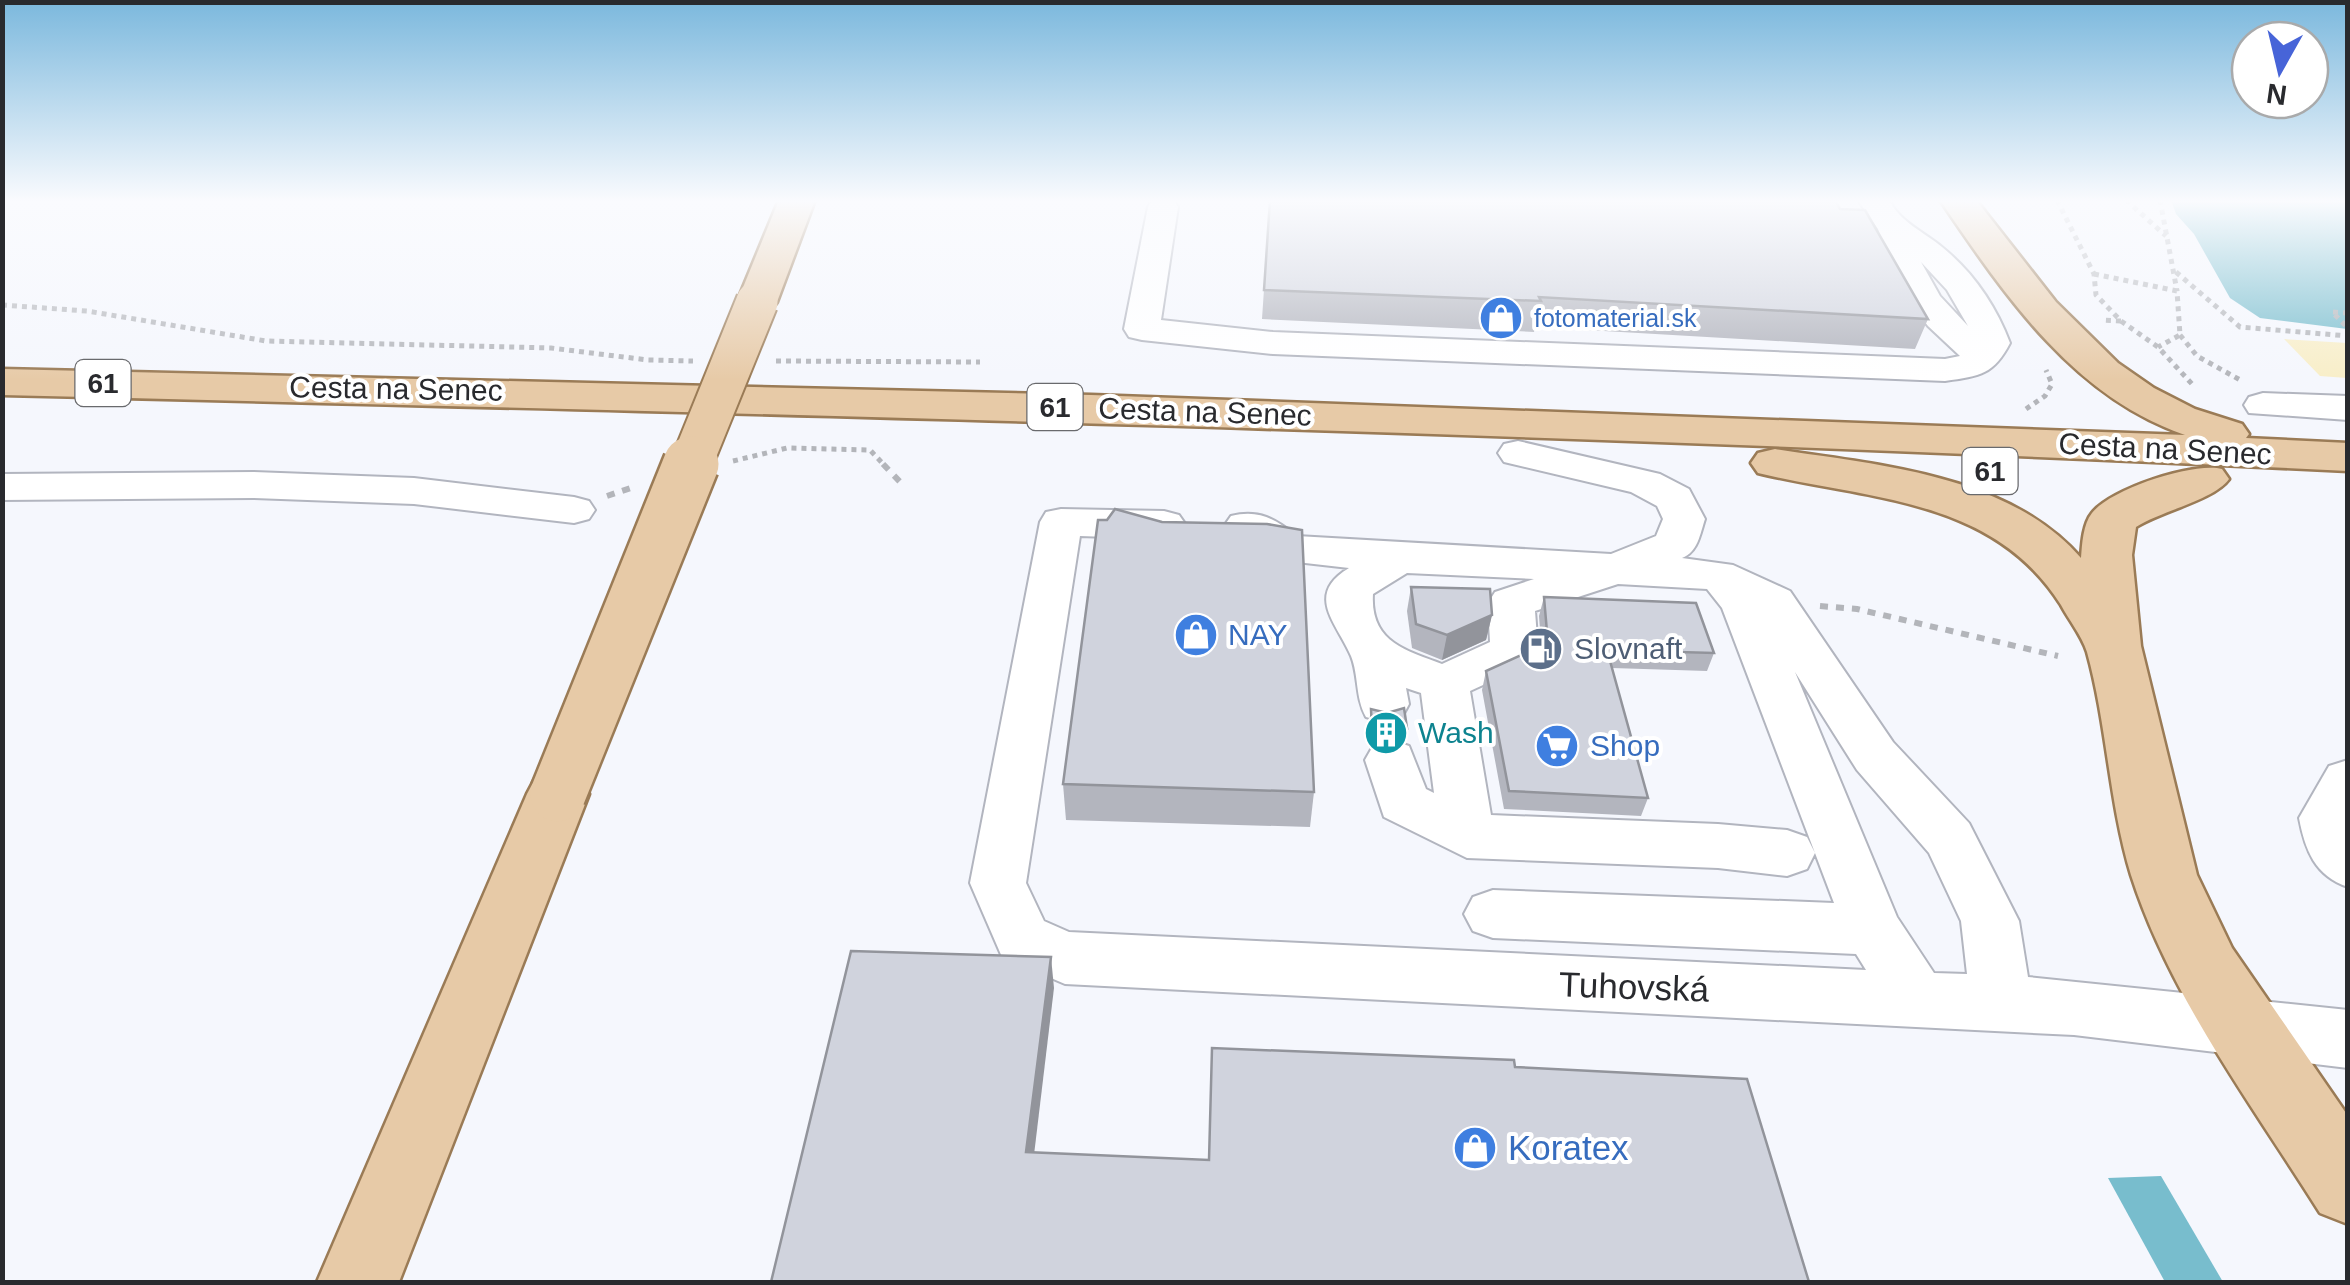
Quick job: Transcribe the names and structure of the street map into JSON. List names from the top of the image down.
{
  "streets": {
    "main road": ["61", "Cesta na Senec"],
    "street": ["Tuhovská"]
  },
  "crossings": [
    ["61", "Cesta na Senec"],
    ["61", "Tuhovská"]
  ],
  "places": {
    "shop": ["fotomaterial.sk", "NAY", "Koratex"],
    "fuel station": ["Slovnaft"],
    "building": ["Wash"],
    "supermarket": ["Shop"]
  },
  "north": "bottom"
}
